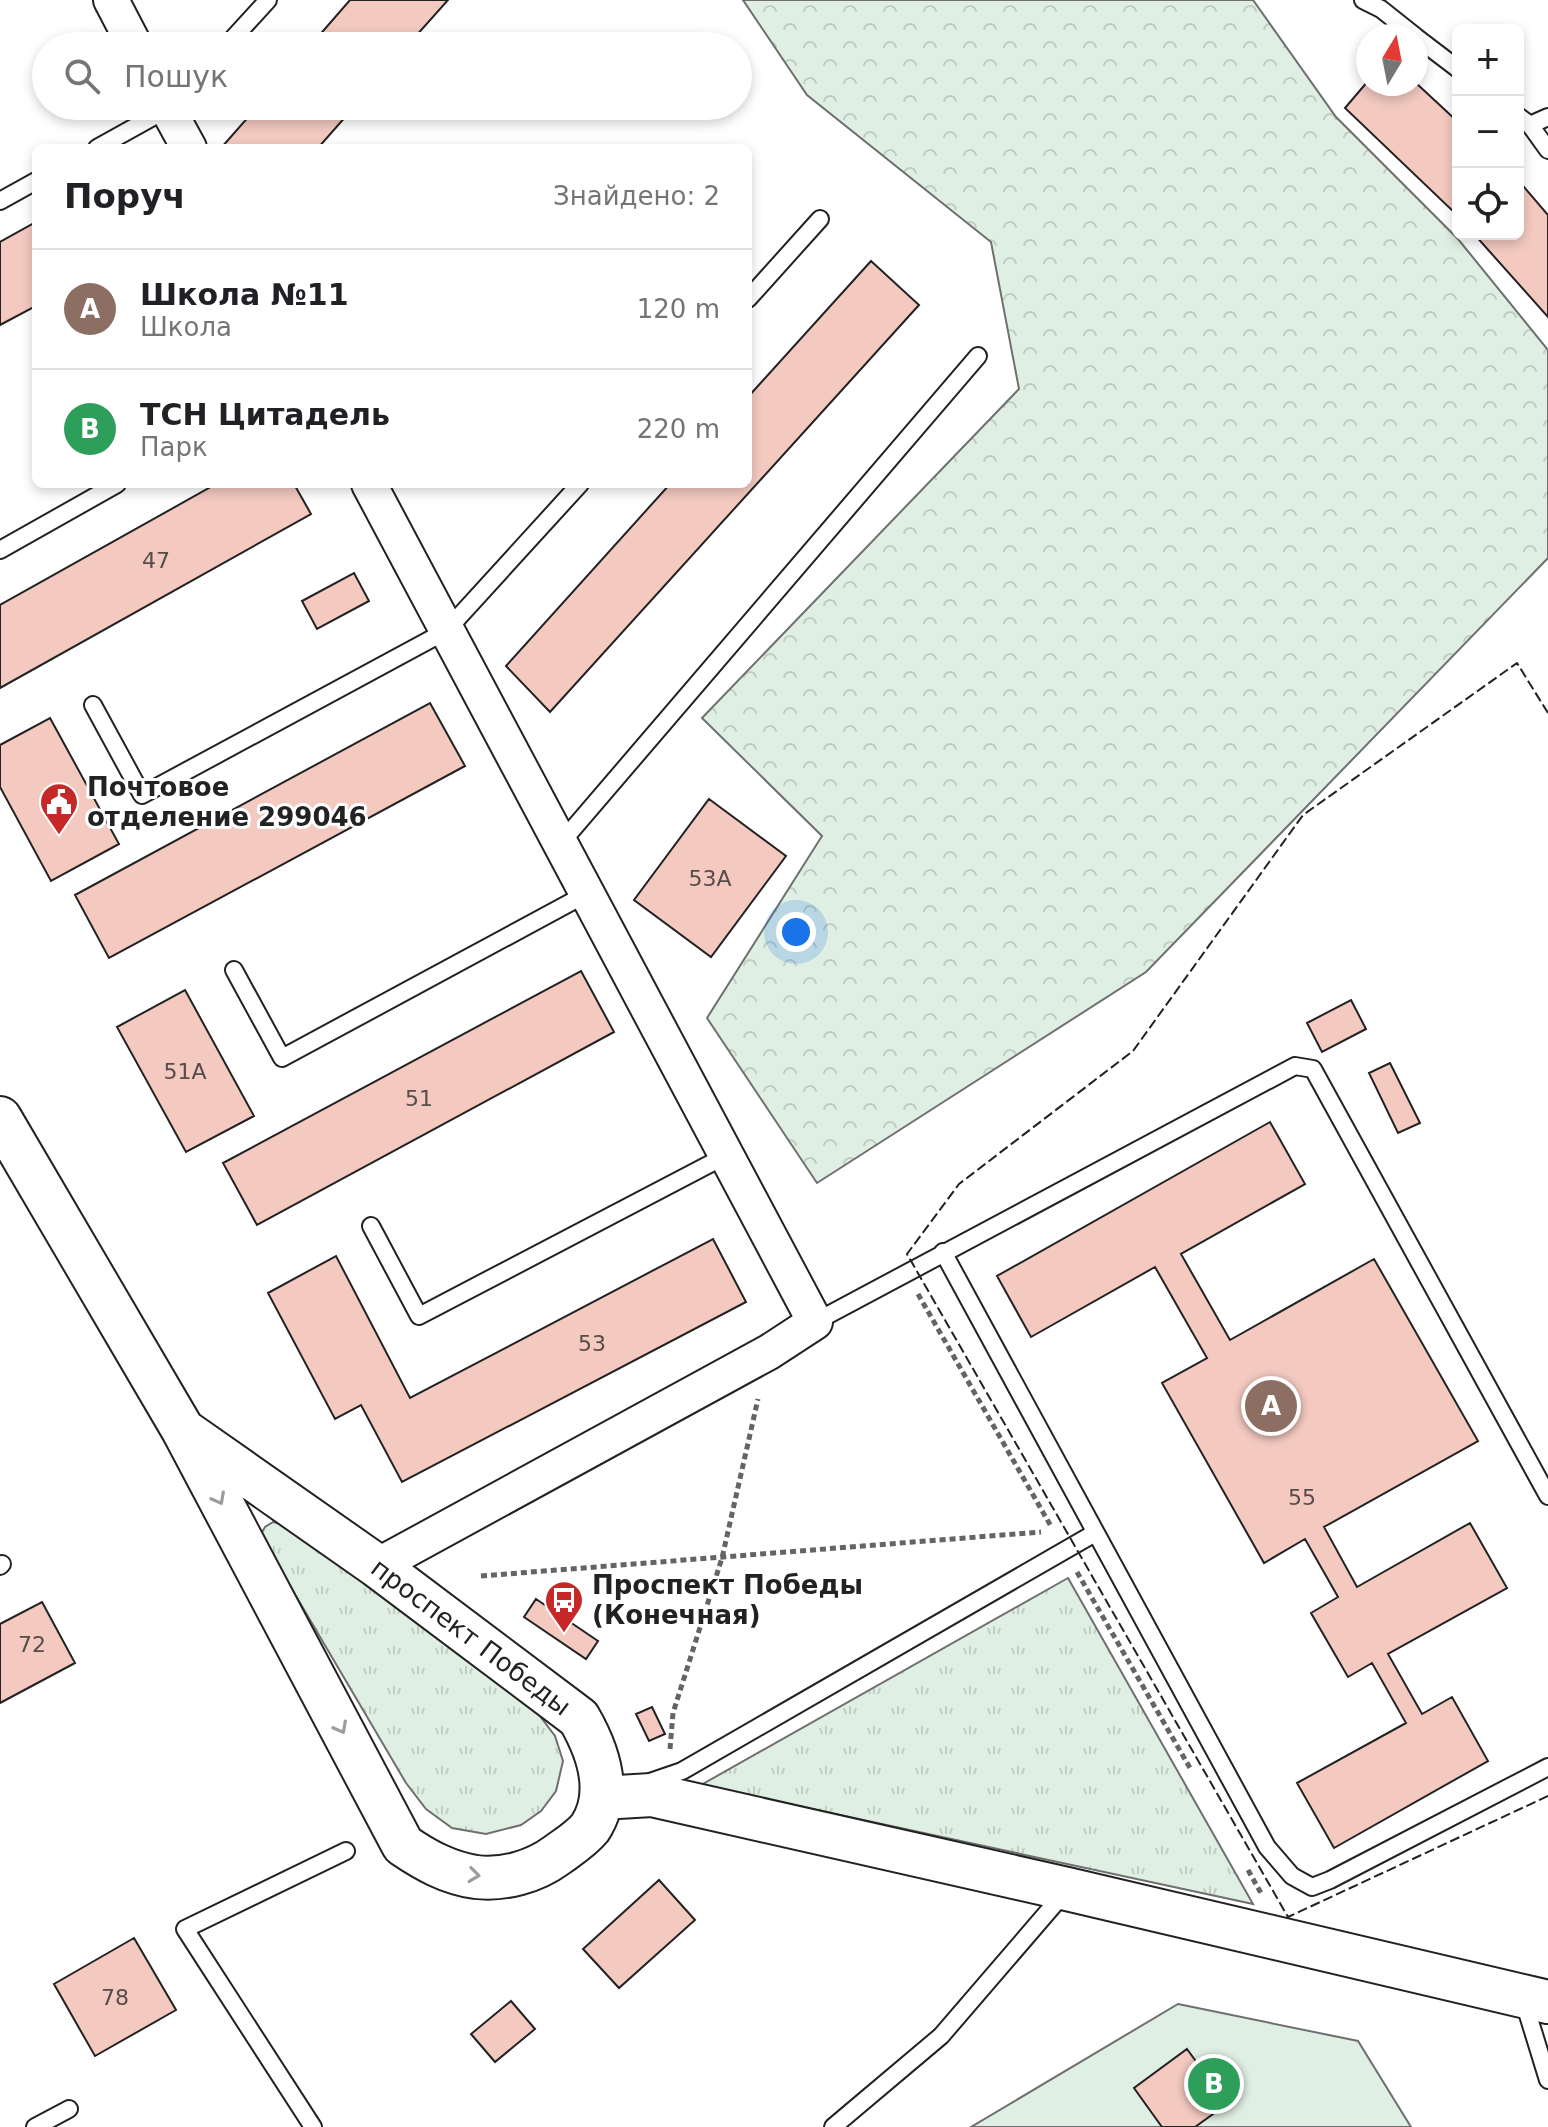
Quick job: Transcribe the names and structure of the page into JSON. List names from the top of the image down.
{
  "streets": {
    "street": ["проспект Победы"]
  },
  "places": {
    "public building": ["Почтовое отделение 299046"],
    "bus stop": ["Проспект Победы (Конечная)"]
  },
  "house_numbers": [
    "47",
    "53А",
    "51А",
    "51",
    "53",
    "55",
    "72",
    "78"
  ],
  "north": "top",
  "page": {
    "map_buttons": ["+", "−"],
    "search": "Пошук",
    "heading": ["Поруч", "Знайдено: 2"],
    "list": [
      {
        "mark": "A",
        "name": "Школа №11",
        "note": "Школа",
        "value": "120 m"
      },
      {
        "mark": "B",
        "name": "ТСН Цитадель",
        "note": "Парк",
        "value": "220 m"
      }
    ],
    "pins": ["A", "B"]
  }
}
